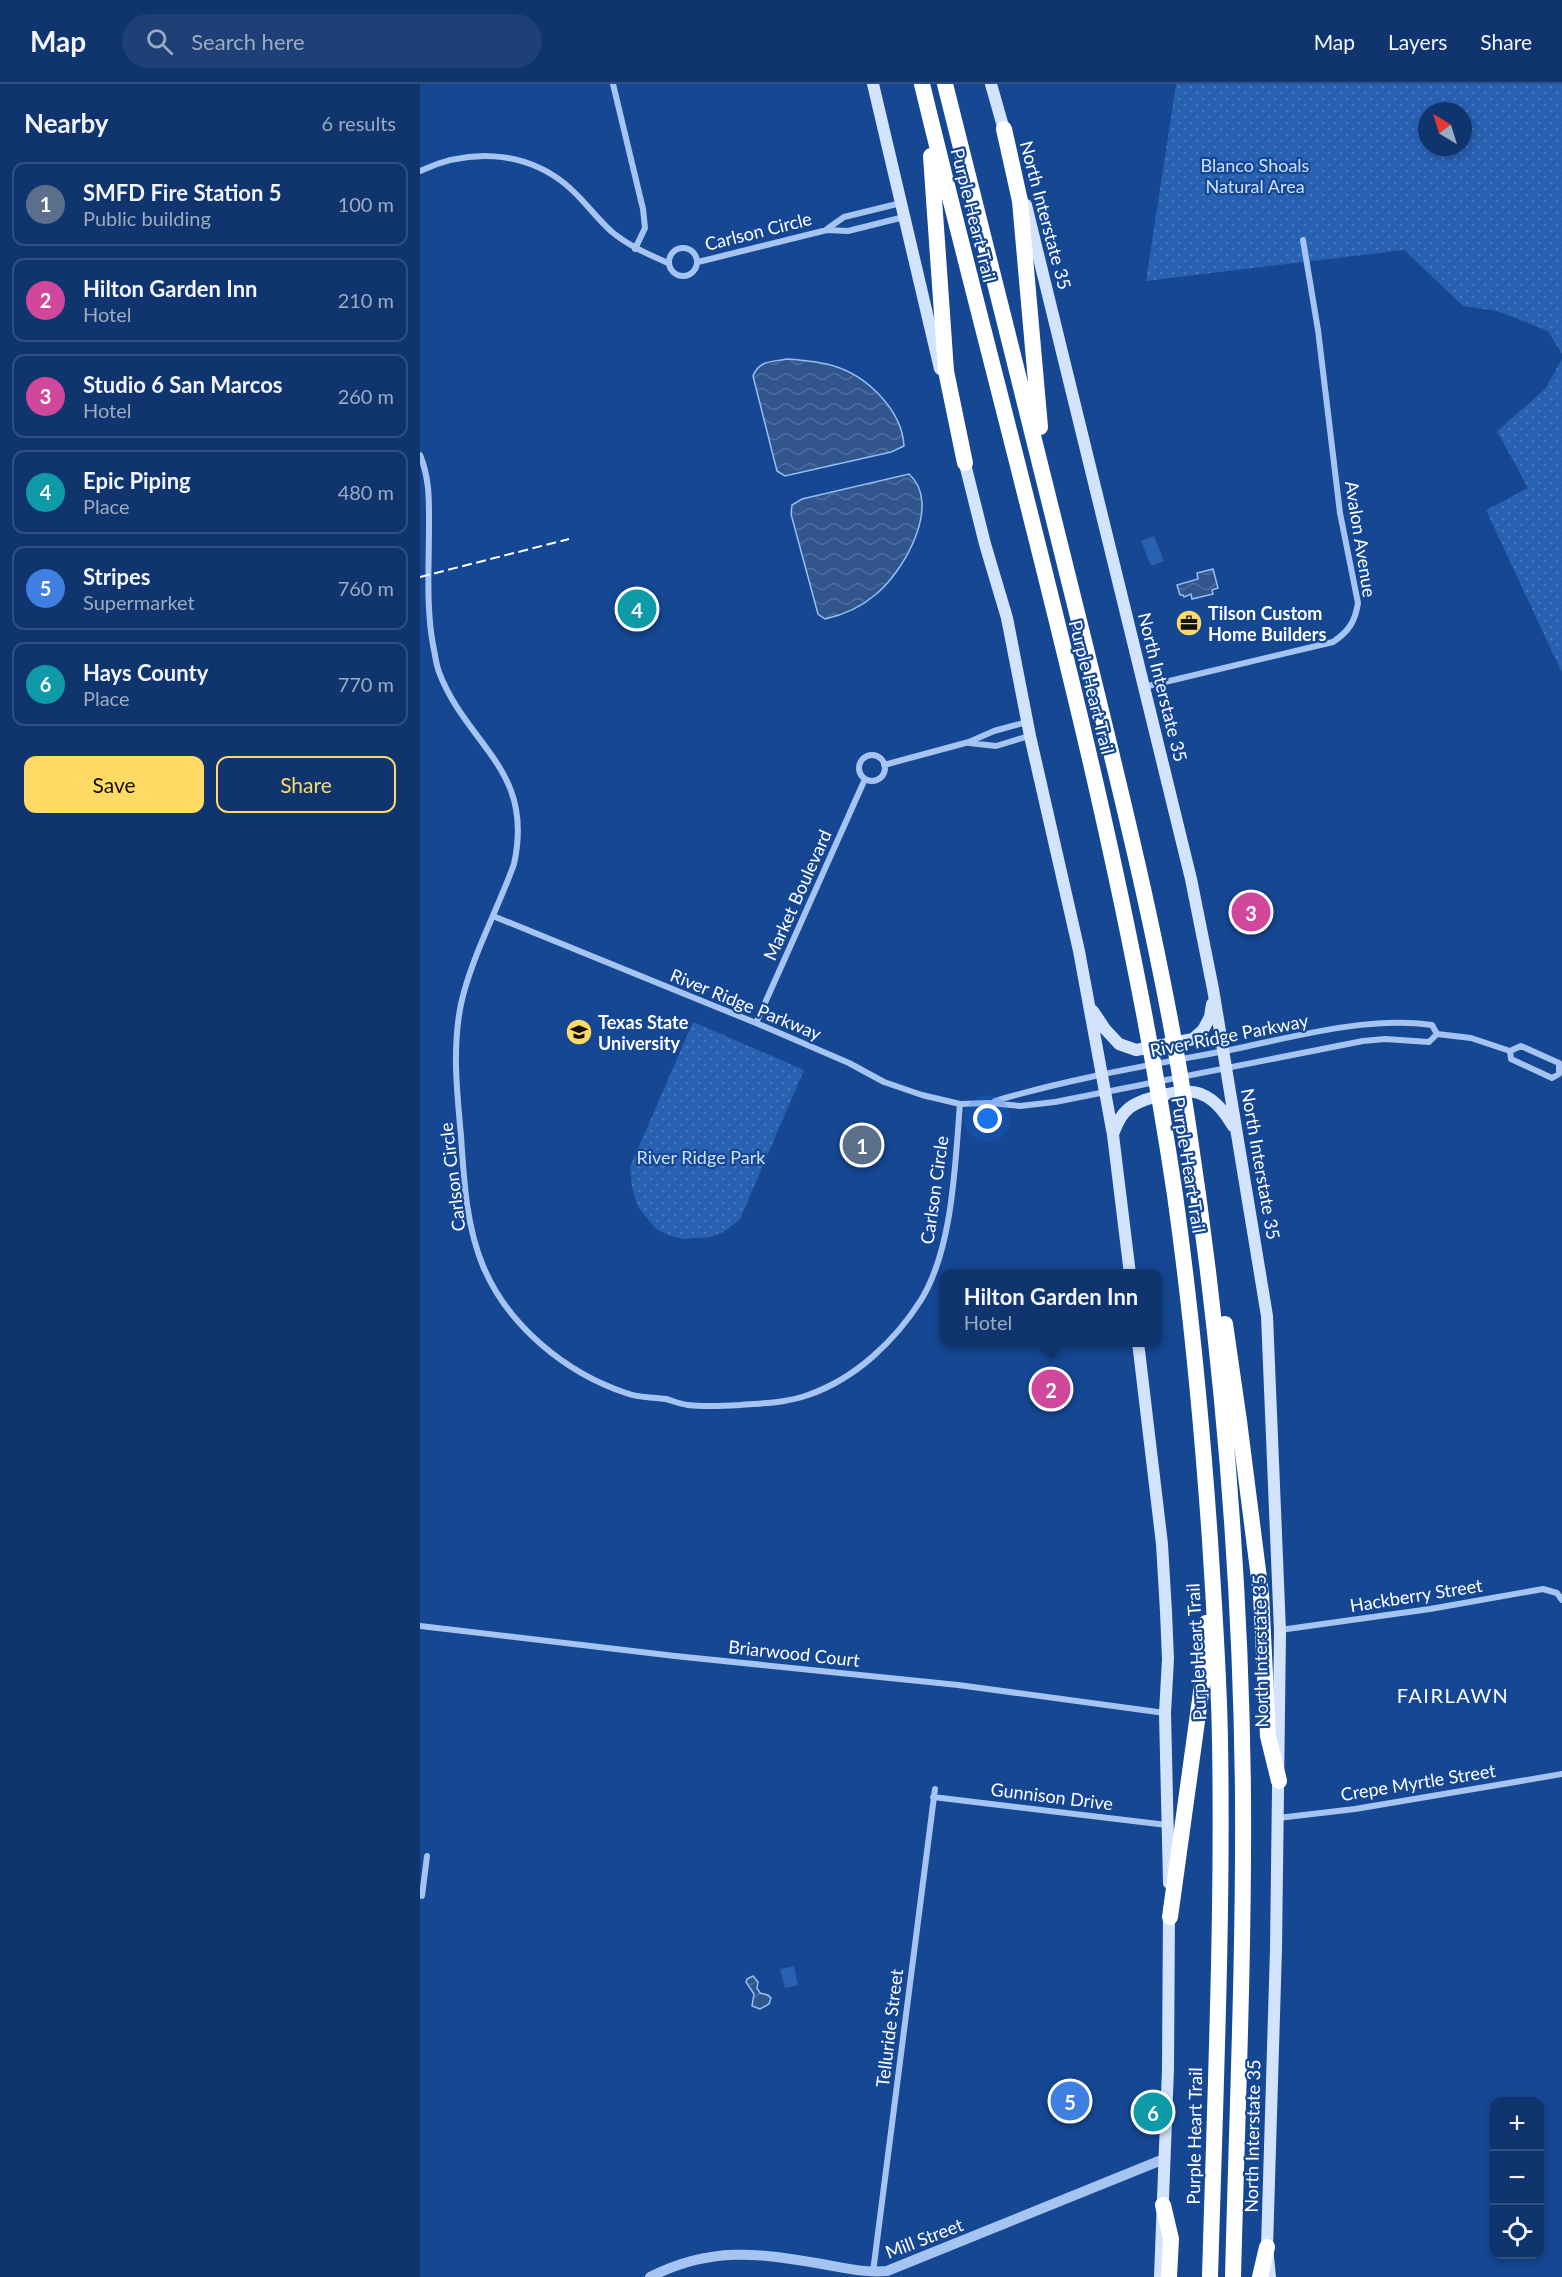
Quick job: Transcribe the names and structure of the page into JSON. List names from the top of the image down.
{
  "streets": {
    "highway": ["Purple Heart Trail"],
    "main road": ["North Interstate 35"],
    "street": [
      "Carlson Circle",
      "Avalon Avenue",
      "Market Boulevard",
      "River Ridge Parkway",
      "Hackberry Street",
      "Briarwood Court",
      "Crepe Myrtle Street",
      "Gunnison Drive",
      "Telluride Street",
      "Mill Street"
    ]
  },
  "crossings": [
    ["North Interstate 35", "Avalon Avenue"],
    ["North Interstate 35", "River Ridge Parkway"],
    ["North Interstate 35", "Hackberry Street"],
    ["North Interstate 35", "Crepe Myrtle Street"],
    ["Carlson Circle", "River Ridge Parkway"],
    ["Market Boulevard", "River Ridge Parkway"],
    ["Gunnison Drive", "Telluride Street"],
    ["Telluride Street", "Mill Street"]
  ],
  "districts": ["FAIRLAWN"],
  "parks": ["Blanco Shoals Natural Area", "River Ridge Park"],
  "places": {
    "office": ["Tilson Custom Home Builders"],
    "school or university": ["Texas State University"]
  },
  "north": "top left",
  "page": {
    "header": "Map",
    "search": "Search here",
    "nav": ["Map", "Layers", "Share"],
    "heading": ["Nearby", "6 results"],
    "list": [
      {
        "mark": "1",
        "name": "SMFD Fire Station 5",
        "note": "Public building",
        "value": "100 m"
      },
      {
        "mark": "2",
        "name": "Hilton Garden Inn",
        "note": "Hotel",
        "value": "210 m"
      },
      {
        "mark": "3",
        "name": "Studio 6 San Marcos",
        "note": "Hotel",
        "value": "260 m"
      },
      {
        "mark": "4",
        "name": "Epic Piping",
        "note": "Place",
        "value": "480 m"
      },
      {
        "mark": "5",
        "name": "Stripes",
        "note": "Supermarket",
        "value": "760 m"
      },
      {
        "mark": "6",
        "name": "Hays County",
        "note": "Place",
        "value": "770 m"
      }
    ],
    "pins": [
      "4",
      "3",
      "1",
      "2",
      "5",
      "6"
    ],
    "buttons": ["Save", "Share"],
    "popup": ["Hilton Garden Inn", "Hotel"],
    "map_buttons": ["+", "−"]
  }
}
